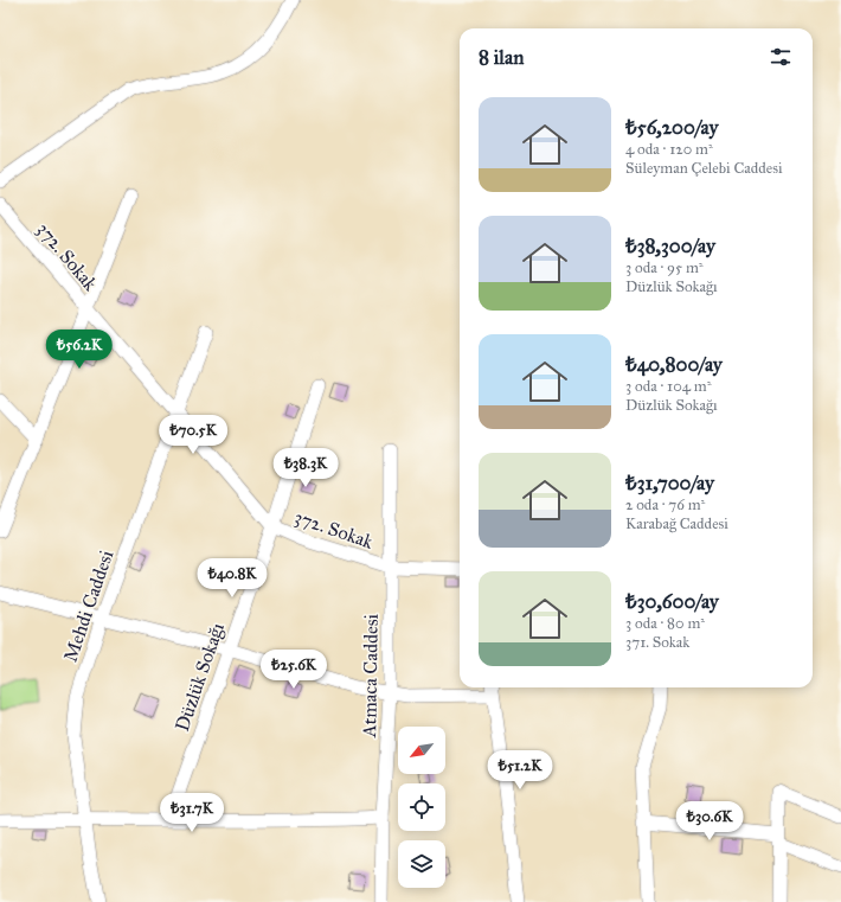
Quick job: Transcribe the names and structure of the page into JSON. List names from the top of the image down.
{
  "streets": {
    "street": [
      "372. Sokak",
      "Mehdi Caddesi",
      "Atmaca Caddesi",
      "Düzlük Sokağı"
    ]
  },
  "crossings": [
    ["372. Sokak", "Mehdi Caddesi"],
    ["372. Sokak", "Atmaca Caddesi"],
    ["372. Sokak", "Düzlük Sokağı"]
  ],
  "north": "bottom left",
  "page": {
    "heading": "8 ilan",
    "list": [
      {
        "name": "₺56,200/ay",
        "note": "4 oda · 120 m² · Süleyman Çelebi Caddesi"
      },
      {
        "name": "₺38,300/ay",
        "note": "3 oda · 95 m² · Düzlük Sokağı"
      },
      {
        "name": "₺40,800/ay",
        "note": "3 oda · 104 m² · Düzlük Sokağı"
      },
      {
        "name": "₺31,700/ay",
        "note": "2 oda · 76 m² · Karabağ Caddesi"
      },
      {
        "name": "₺30,600/ay",
        "note": "3 oda · 80 m² · 371. Sokak"
      }
    ],
    "price": [
      "₺56.2K",
      "₺70.5K",
      "₺38.3K",
      "₺40.8K",
      "₺25.6K",
      "₺51.2K",
      "₺31.7K",
      "₺30.6K"
    ]
  }
}
